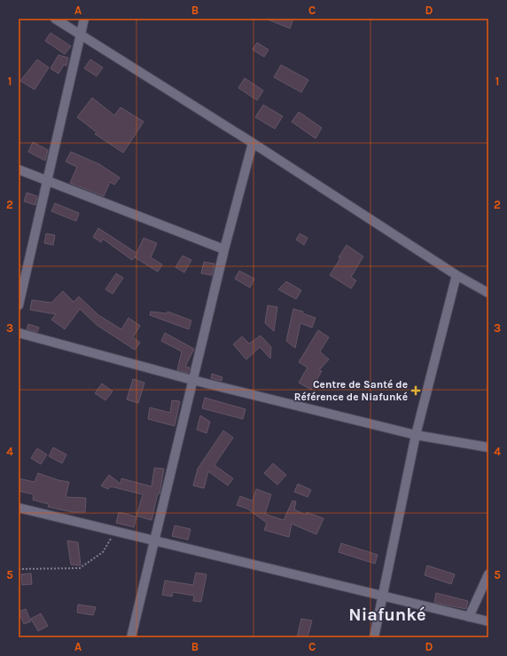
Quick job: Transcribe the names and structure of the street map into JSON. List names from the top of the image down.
{
  "districts": ["Niafunké"],
  "places": {
    "health": ["Centre de Santé de Référence de Niafunké"]
  },
  "grid": {
    "columns": [
      "A",
      "B",
      "C",
      "D"
    ],
    "rows": [
      "1",
      "2",
      "3",
      "4",
      "5"
    ]
  }
}
